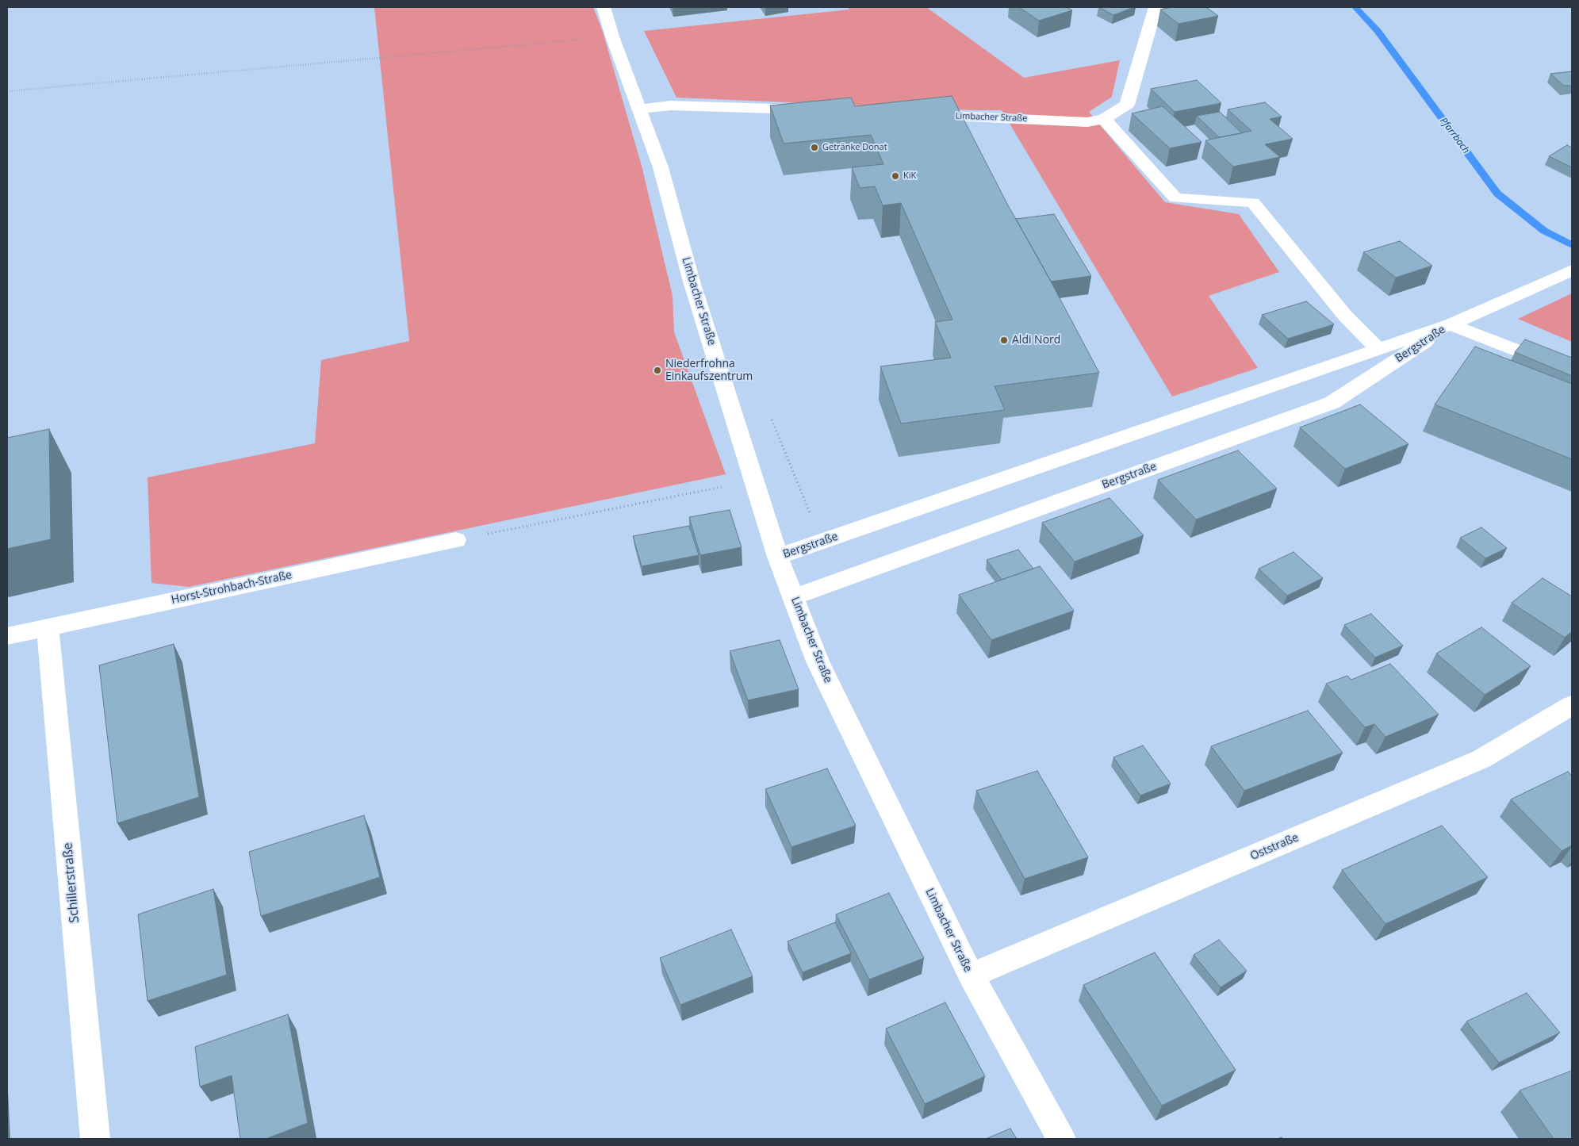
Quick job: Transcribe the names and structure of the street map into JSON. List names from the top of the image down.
{
  "streets": {
    "street": [
      "Limbacher Straße",
      "Bergstraße",
      "Horst-Strohbach-Straße",
      "Oststraße",
      "Schillerstraße"
    ]
  },
  "crossings": [
    ["Limbacher Straße", "Bergstraße"],
    ["Limbacher Straße", "Oststraße"],
    ["Horst-Strohbach-Straße", "Schillerstraße"]
  ],
  "water": ["Pfarrbach"],
  "places": [
    "Getränke Donat",
    "KiK",
    "Aldi Nord",
    "Niederfrohna Einkaufszentrum"
  ]
}
